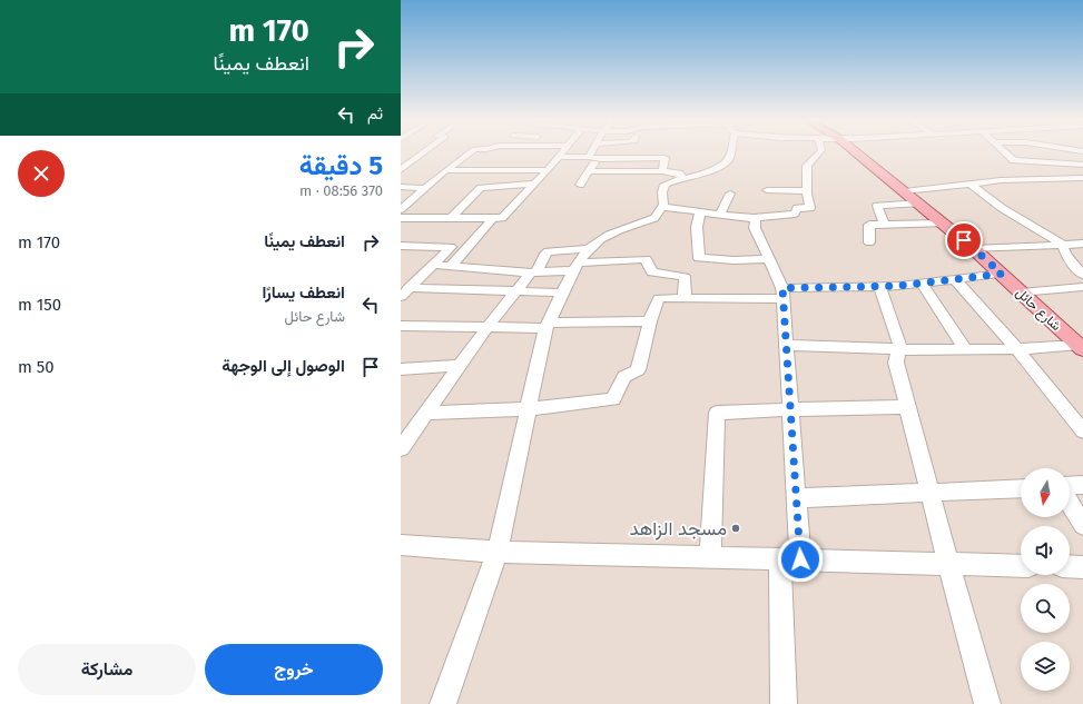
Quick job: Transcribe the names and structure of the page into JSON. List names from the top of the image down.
{
  "streets": {
    "main road": ["شارع حائل"]
  },
  "places": ["مسجد الزاهد"],
  "north": "bottom",
  "page": {
    "turn": ["170 m", "انعطف يمينًا"],
    "then": "ثم",
    "heading": ["5 دقيقة", "370 m · 08:56"],
    "list": [
      {
        "name": "انعطف يمينًا",
        "value": "170 m"
      },
      {
        "name": "انعطف يسارًا",
        "note": "شارع حائل",
        "value": "150 m"
      },
      {
        "name": "الوصول إلى الوجهة",
        "value": "50 m"
      }
    ],
    "buttons": ["خروج", "مشاركة"]
  }
}
